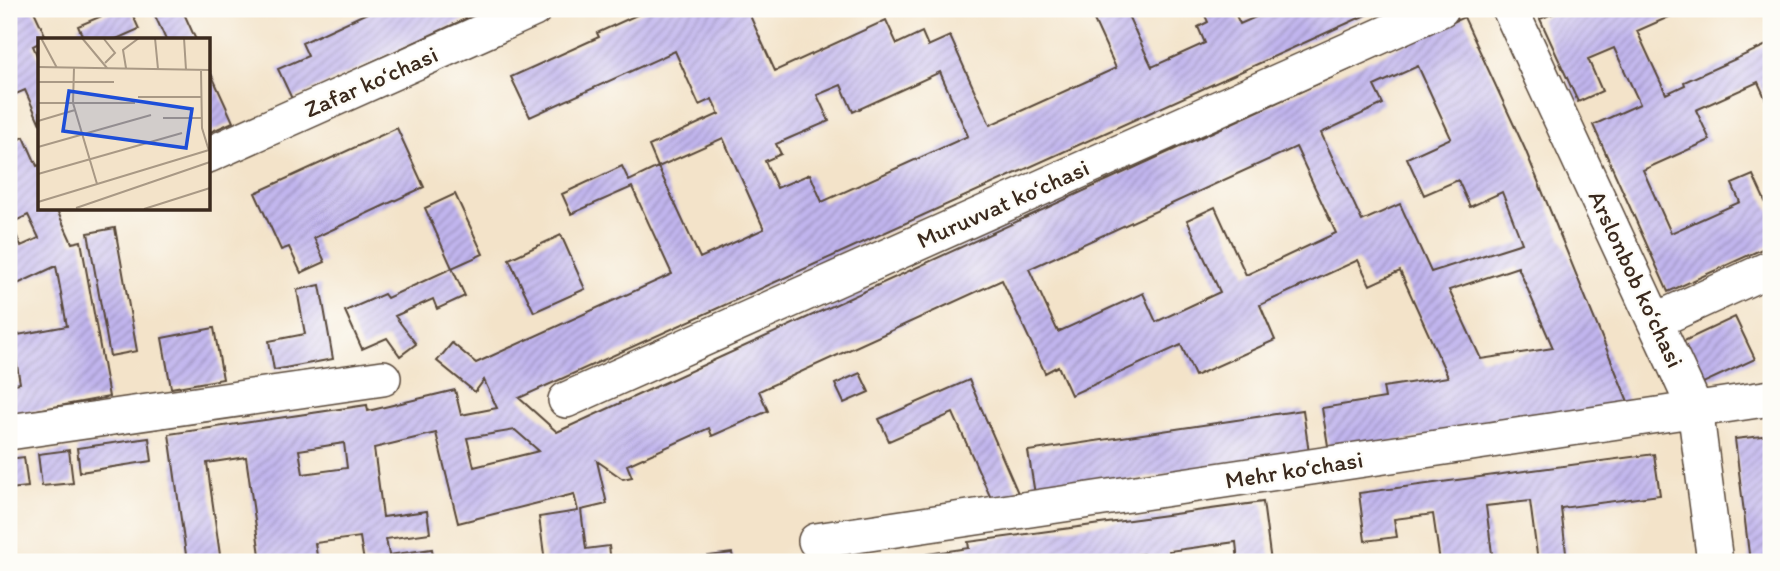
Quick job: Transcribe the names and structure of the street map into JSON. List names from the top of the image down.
{
  "streets": {
    "street": [
      "Zafar koʻchasi",
      "Muruvvat koʻchasi",
      "Arslonbob koʻchasi",
      "Mehr koʻchasi"
    ]
  },
  "crossings": [
    ["Arslonbob koʻchasi", "Mehr koʻchasi"]
  ]
}
